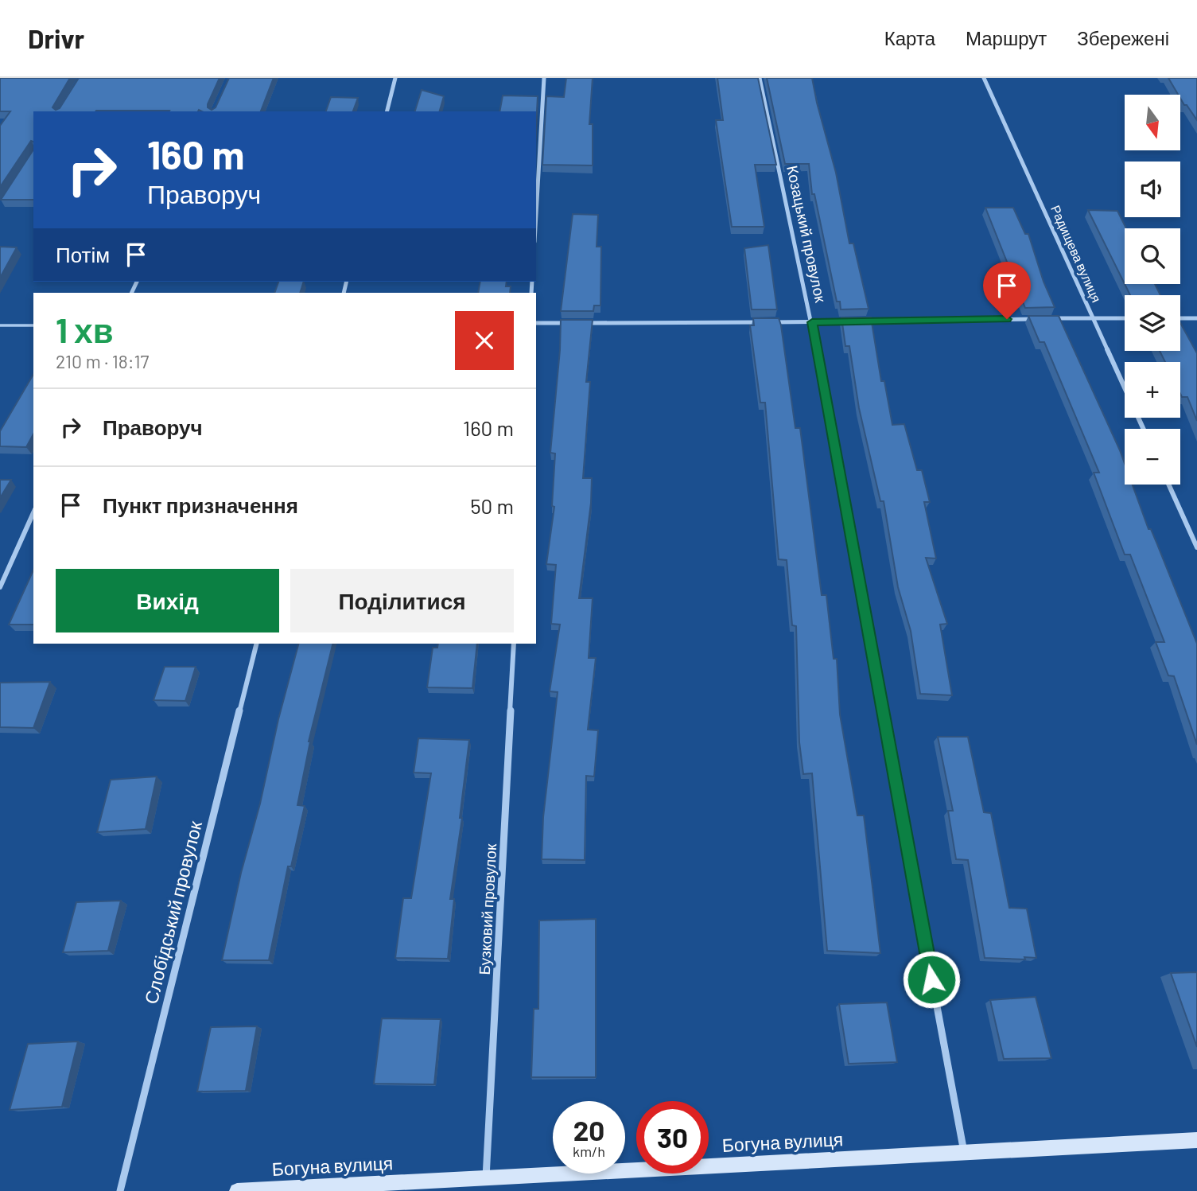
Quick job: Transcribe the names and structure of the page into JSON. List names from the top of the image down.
{
  "streets": {
    "street": [
      "Козацький провулок",
      "Радищева вулиця",
      "Бузковий провулок",
      "Слобідський провулок",
      "Богуна вулиця"
    ]
  },
  "crossings": [
    ["Козацький провулок", "Богуна вулиця"],
    ["Бузковий провулок", "Богуна вулиця"]
  ],
  "north": "bottom",
  "page": {
    "header": "Drivr",
    "nav": ["Карта", "Маршрут", "Збережені"],
    "map_buttons": ["+", "−"],
    "turn": ["160 m", "Праворуч"],
    "then": "Потім",
    "heading": ["1 хв", "210 m · 18:17"],
    "list": [
      {
        "name": "Праворуч",
        "value": "160 m"
      },
      {
        "name": "Пункт призначення",
        "value": "50 m"
      }
    ],
    "buttons": ["Вихід", "Поділитися"],
    "speed": "20 km/h",
    "limit": "30"
  }
}
